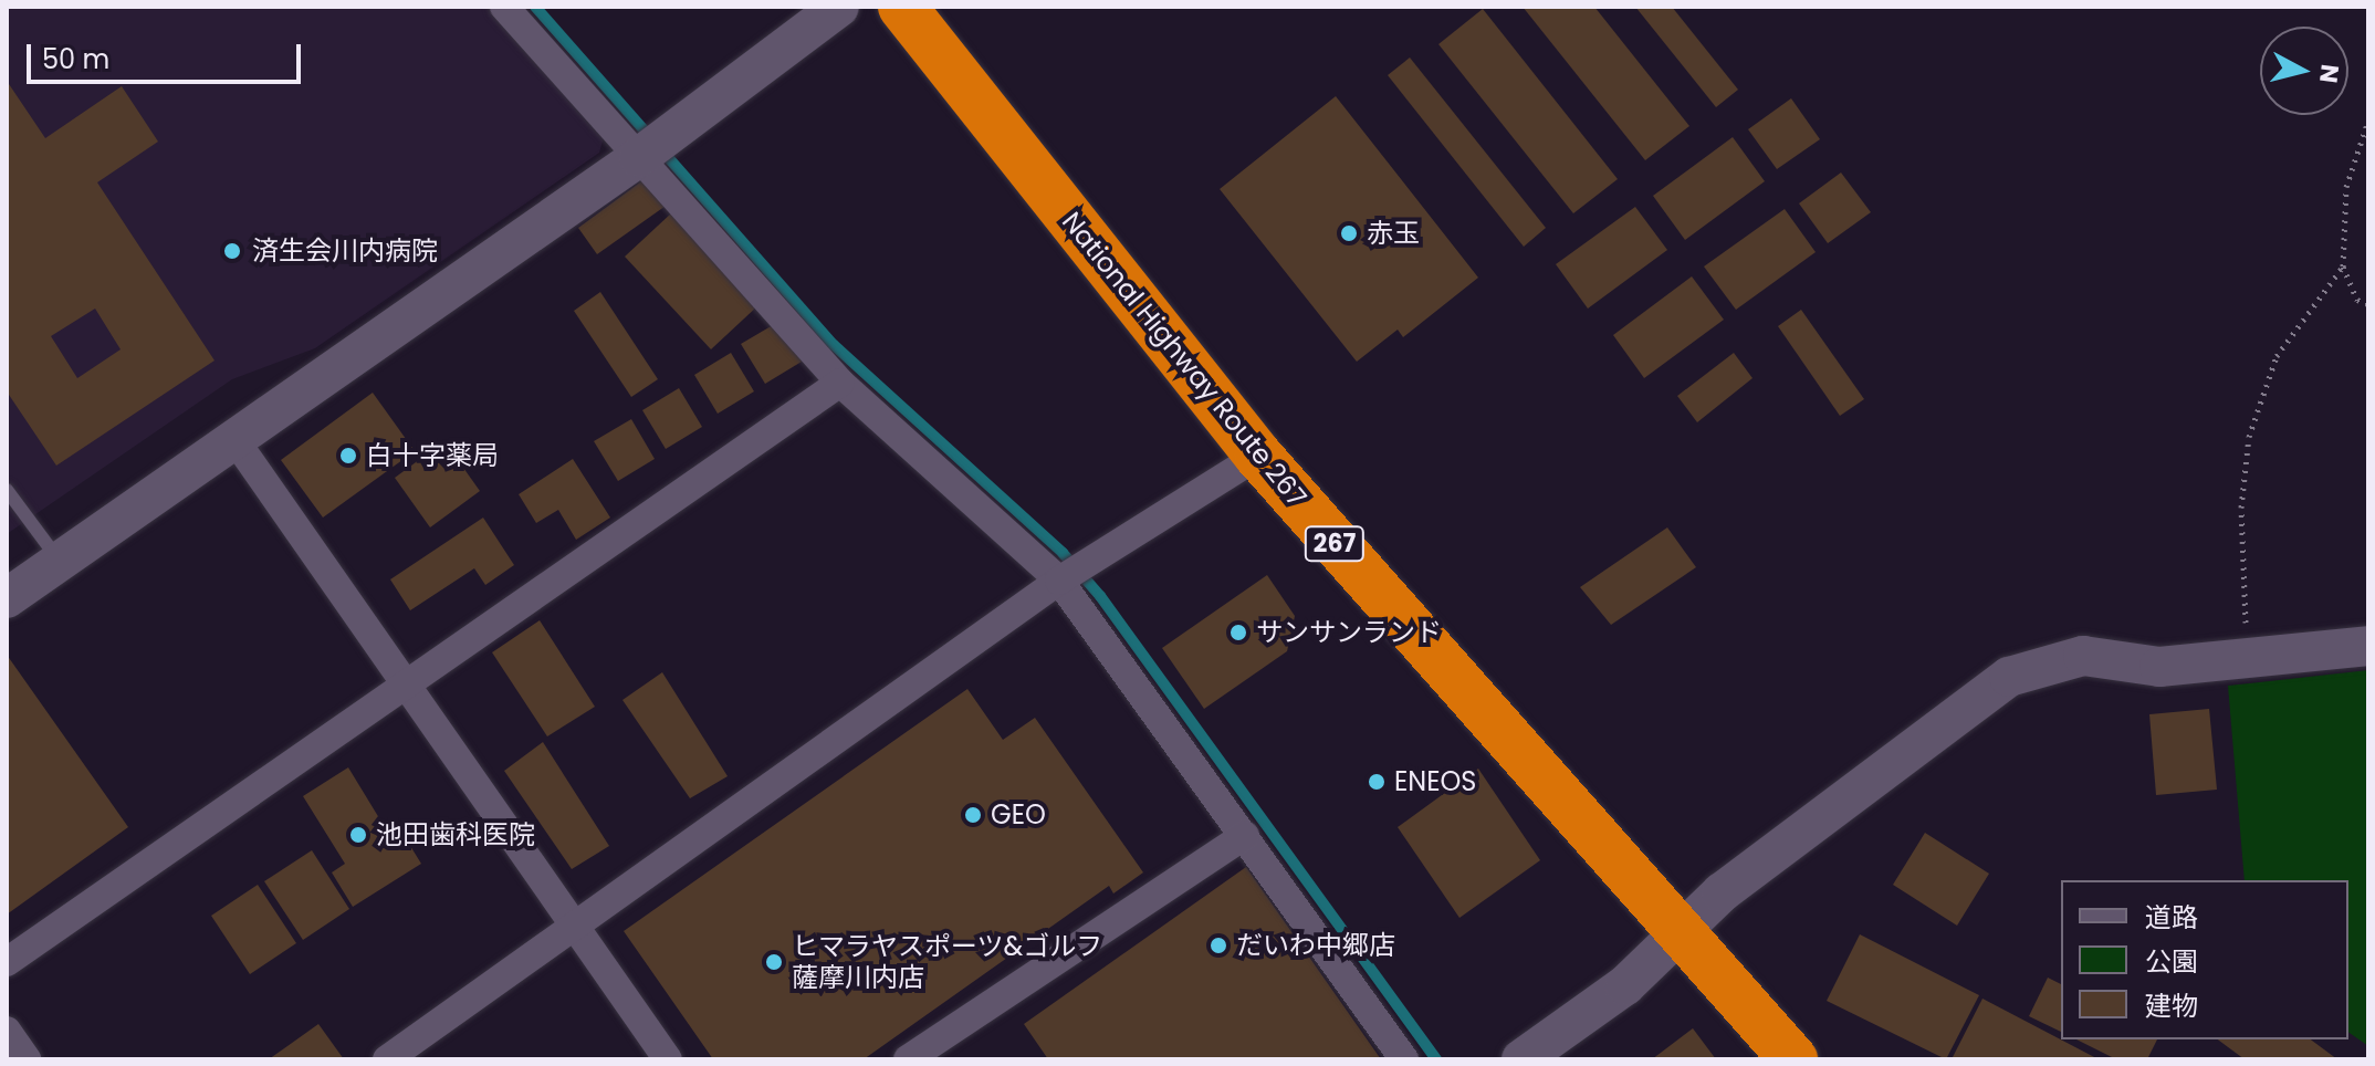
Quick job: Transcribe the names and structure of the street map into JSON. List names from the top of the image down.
{
  "streets": {
    "highway": ["National Highway Route 267", "267"]
  },
  "places": [
    "赤玉",
    "済生会川内病院",
    "白十字薬局",
    "サンサンランド",
    "ENEOS",
    "GEO",
    "池田歯科医院",
    "だいわ中郷店",
    "ヒマラヤスポーツ&ゴルフ 薩摩川内店"
  ],
  "legend": ["道路", "公園", "建物"],
  "scale_bar": "50 m",
  "north": "right"
}
